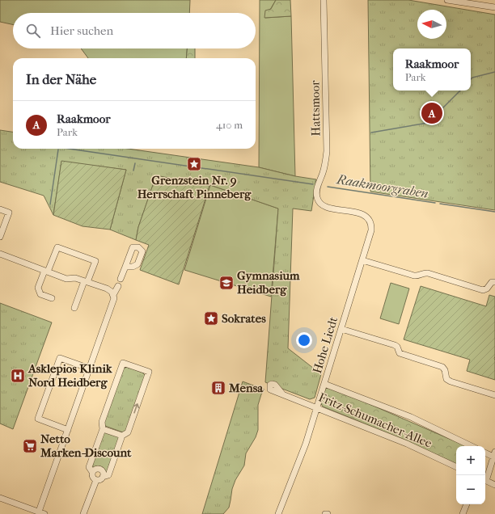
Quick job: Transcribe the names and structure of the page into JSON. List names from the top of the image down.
{
  "streets": {
    "street": ["Hattsmoor", "Hohe Liedt", "Fritz-Schumacher-Allee"]
  },
  "crossings": [
    ["Hattsmoor", "Hohe Liedt"],
    ["Hohe Liedt", "Fritz-Schumacher-Allee"]
  ],
  "water": ["Raakmoorgraben"],
  "places": {
    "place": ["Grenzstein Nr. 9 Herrschaft Pinneberg", "Sokrates"],
    "school or university": ["Gymnasium Heidberg"],
    "hospital": ["Asklepios Klinik Nord Heidberg"],
    "building": ["Mensa"],
    "supermarket": ["Netto Marken-Discount"]
  },
  "north": "left",
  "page": {
    "search": "Hier suchen",
    "popup": ["Raakmoor", "Park"],
    "heading": "In der Nähe",
    "list": [
      {
        "mark": "A",
        "name": "Raakmoor",
        "note": "Park",
        "value": "410 m"
      }
    ],
    "pins": "A",
    "map_buttons": ["+", "−"]
  }
}
